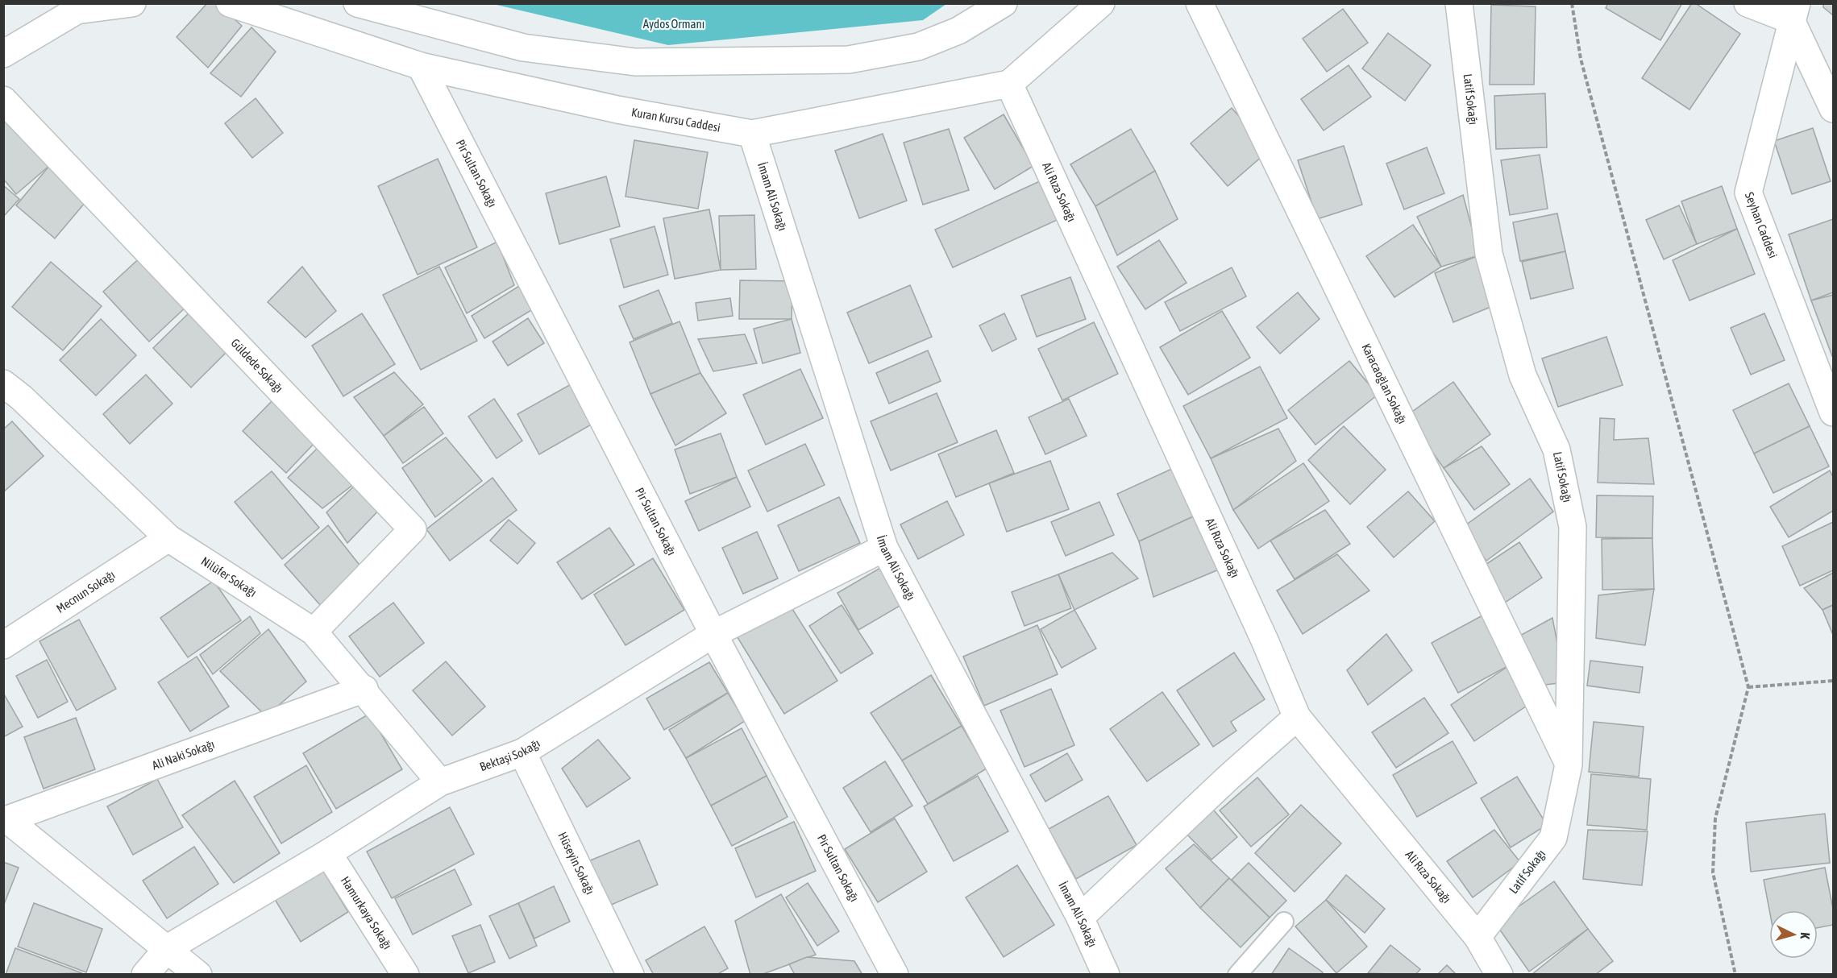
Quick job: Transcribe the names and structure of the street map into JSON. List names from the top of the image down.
{
  "streets": {
    "street": [
      "Latif Sokağı",
      "Kuran Kursu Caddesi",
      "Pir Sultan Sokağı",
      "Ali Rıza Sokağı",
      "İmam Ali Sokağı",
      "Seyhan Caddesi",
      "Güldede Sokağı",
      "Karacaoğlan Sokağı",
      "Nilüfer Sokağı",
      "Mecnun Sokağı",
      "Bektaşi Sokağı",
      "Ali Naki Sokağı",
      "Hüseyin Sokağı",
      "Hamurkaya Sokağı"
    ]
  },
  "crossings": [
    ["Latif Sokağı", "Ali Rıza Sokağı"],
    ["Latif Sokağı", "Karacaoğlan Sokağı"],
    ["Kuran Kursu Caddesi", "Pir Sultan Sokağı"],
    ["Kuran Kursu Caddesi", "Ali Rıza Sokağı"],
    ["Kuran Kursu Caddesi", "İmam Ali Sokağı"],
    ["Pir Sultan Sokağı", "Bektaşi Sokağı"],
    ["İmam Ali Sokağı", "Bektaşi Sokağı"],
    ["Güldede Sokağı", "Nilüfer Sokağı"],
    ["Nilüfer Sokağı", "Mecnun Sokağı"],
    ["Nilüfer Sokağı", "Bektaşi Sokağı"],
    ["Nilüfer Sokağı", "Ali Naki Sokağı"],
    ["Bektaşi Sokağı", "Hüseyin Sokağı"],
    ["Bektaşi Sokağı", "Hamurkaya Sokağı"]
  ],
  "parks": ["Aydos Ormanı"],
  "north": "right"
}
